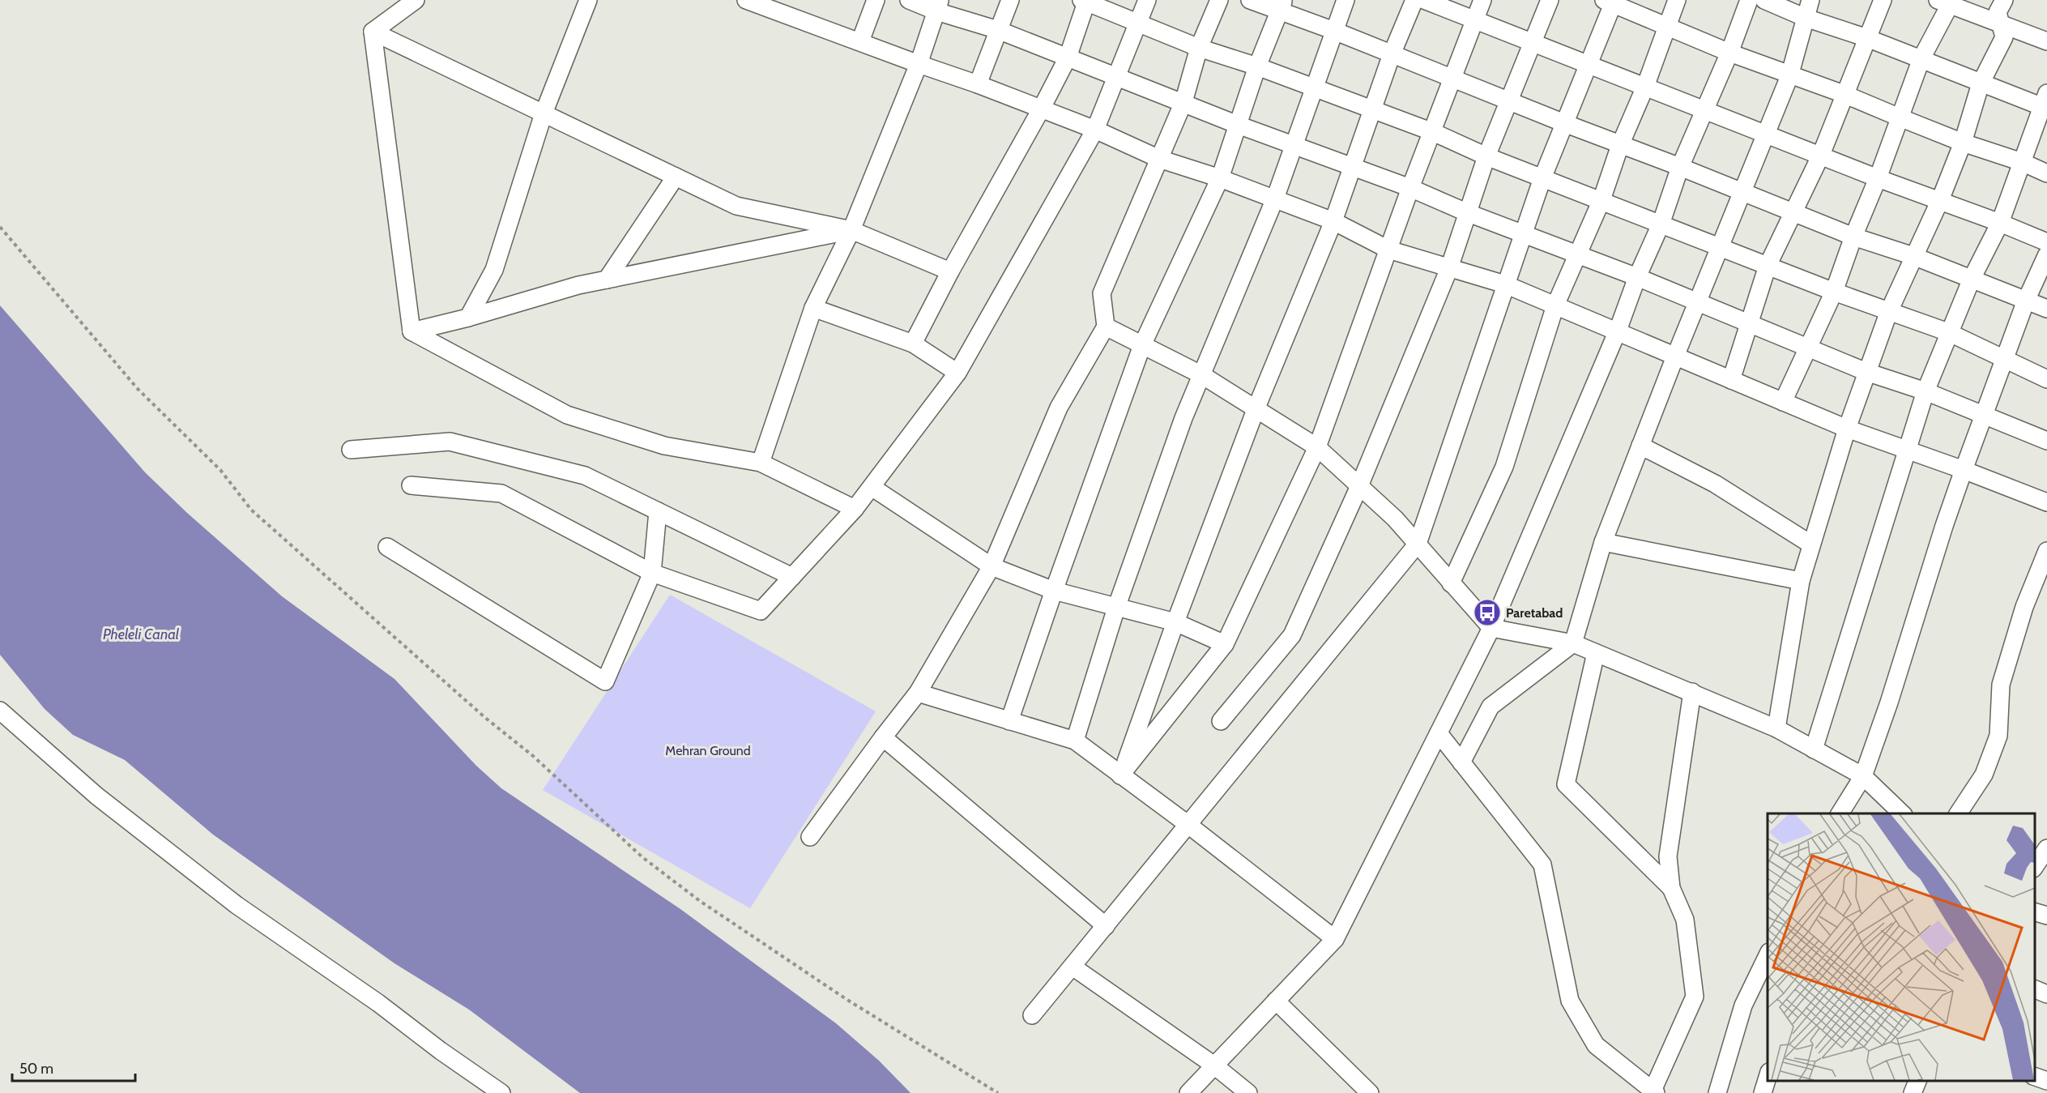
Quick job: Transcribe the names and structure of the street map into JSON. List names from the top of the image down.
{
  "water": ["Pheleli Canal"],
  "parks": ["Mehran Ground"],
  "places": {
    "bus stop": ["Paretabad"]
  },
  "scale_bar": "50 m"
}
